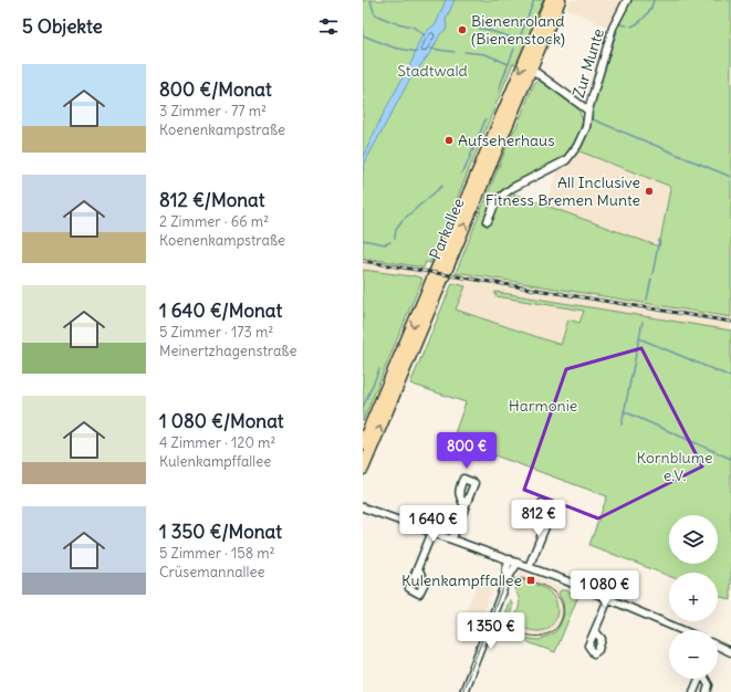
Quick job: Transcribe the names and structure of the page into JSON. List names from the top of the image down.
{
  "streets": {
    "main road": ["Parkallee"],
    "street": ["Zur Munte"]
  },
  "crossings": [
    ["Zur Munte", "Parkallee"]
  ],
  "parks": ["Stadtwald", "Harmonie", "Kornblume e.V."],
  "places": {
    "other": ["Bienenroland (Bienenstock)", "Aufseherhaus", "All Inclusive Fitness Bremen Munte"],
    "transit": ["Kulenkampffallee"]
  },
  "page": {
    "heading": "5 Objekte",
    "list": [
      {
        "name": "800 €/Monat",
        "note": "3 Zimmer · 77 m² · Koenenkampstraße"
      },
      {
        "name": "812 €/Monat",
        "note": "2 Zimmer · 66 m² · Koenenkampstraße"
      },
      {
        "name": "1 640 €/Monat",
        "note": "5 Zimmer · 173 m² · Meinertzhagenstraße"
      },
      {
        "name": "1 080 €/Monat",
        "note": "4 Zimmer · 120 m² · Kulenkampffallee"
      },
      {
        "name": "1 350 €/Monat",
        "note": "5 Zimmer · 158 m² · Crüsemannallee"
      }
    ],
    "price": [
      "800 €",
      "812 €",
      "1 640 €",
      "1 080 €",
      "1 350 €"
    ],
    "map_buttons": ["+", "−"]
  }
}
